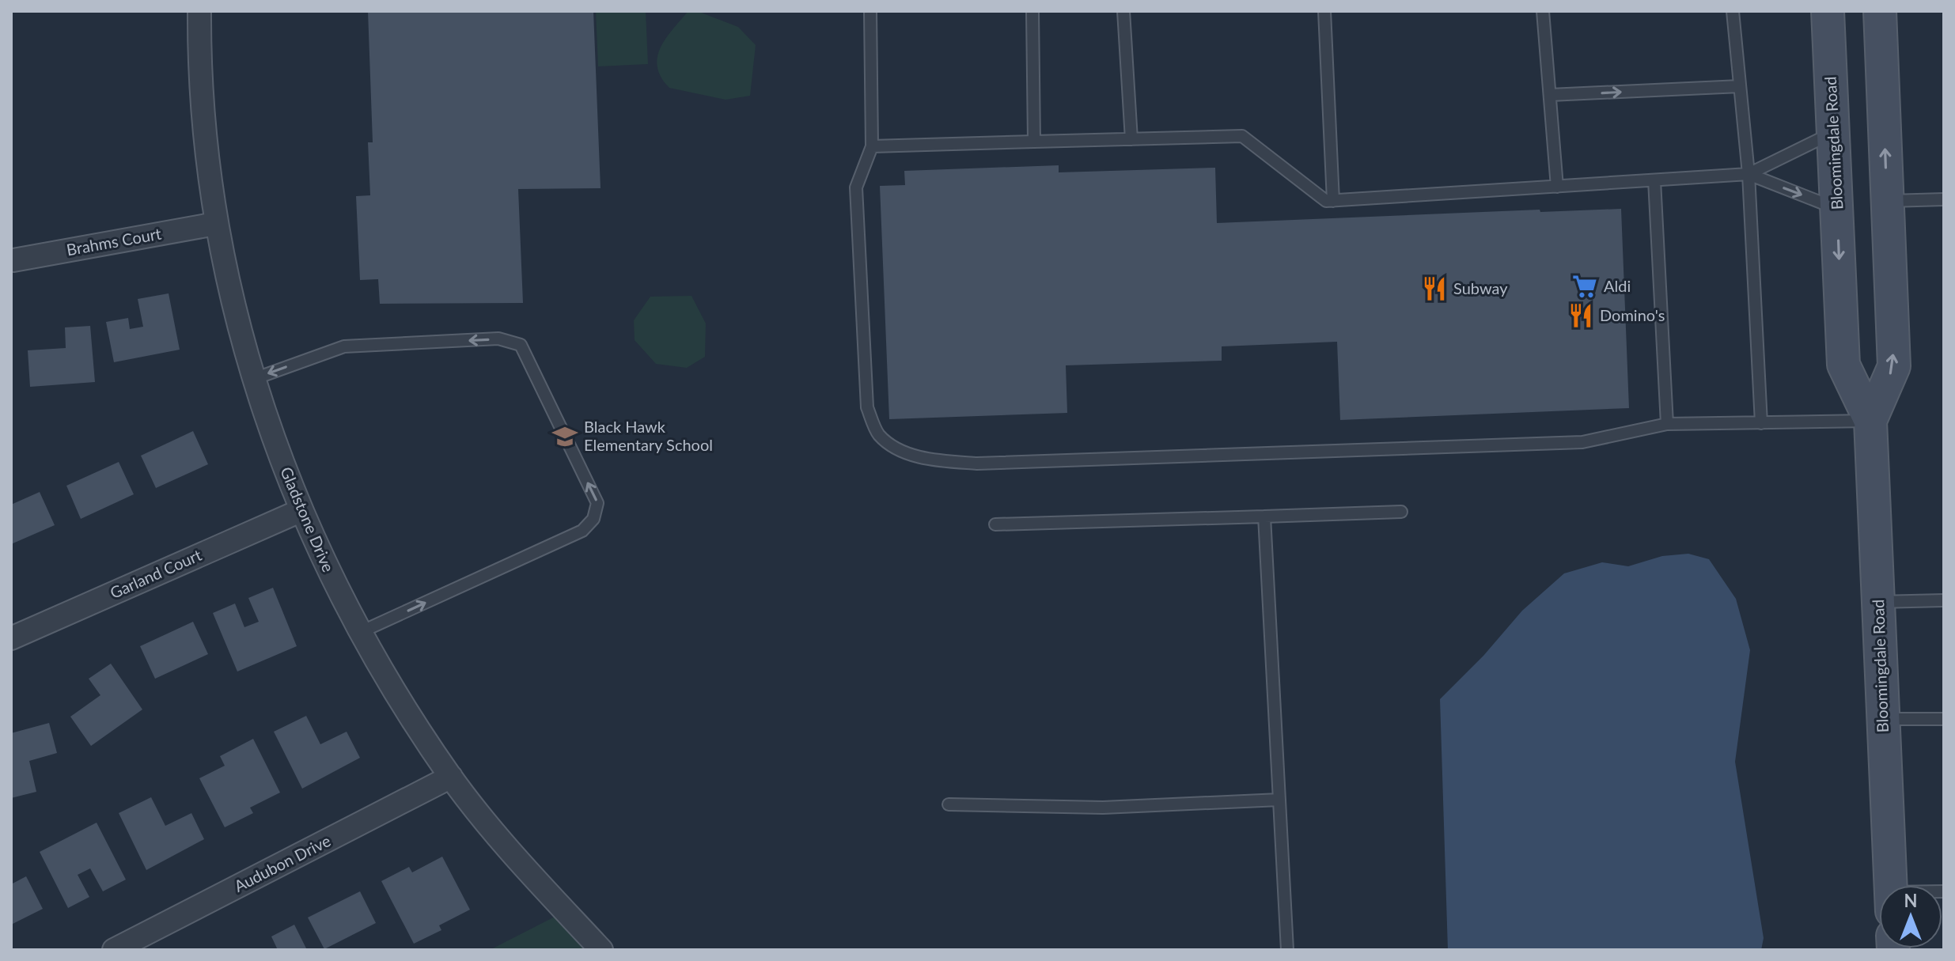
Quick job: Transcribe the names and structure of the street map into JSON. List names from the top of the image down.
{
  "streets": {
    "main road": ["Bloomingdale Road"],
    "street": [
      "Brahms Court",
      "Gladstone Drive",
      "Garland Court",
      "Audubon Drive"
    ]
  },
  "crossings": [
    ["Brahms Court", "Gladstone Drive"],
    ["Gladstone Drive", "Garland Court"],
    ["Gladstone Drive", "Audubon Drive"]
  ],
  "places": {
    "supermarket": ["Aldi"],
    "restaurant": ["Subway", "Domino's"],
    "school or university": ["Black Hawk Elementary School"]
  },
  "north": "top"
}
